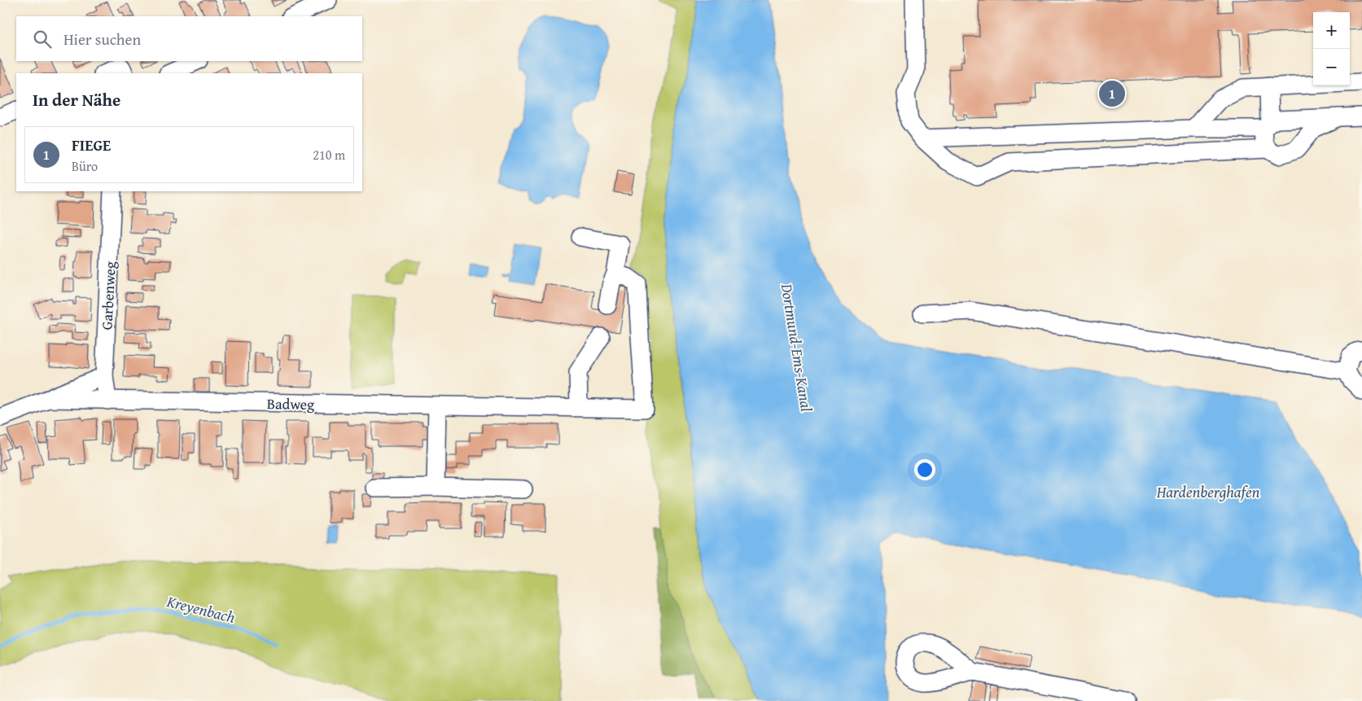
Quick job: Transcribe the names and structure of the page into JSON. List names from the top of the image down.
{
  "streets": {
    "street": ["Garbenweg", "Badweg"]
  },
  "crossings": [
    ["Garbenweg", "Badweg"]
  ],
  "water": ["Dortmund-Ems-Kanal", "Hardenberghafen", "Kreyenbach"],
  "page": {
    "map_buttons": ["+", "−"],
    "search": "Hier suchen",
    "heading": "In der Nähe",
    "pins": "1",
    "list": [
      {
        "mark": "1",
        "name": "FIEGE",
        "note": "Büro",
        "value": "210 m"
      }
    ]
  }
}
